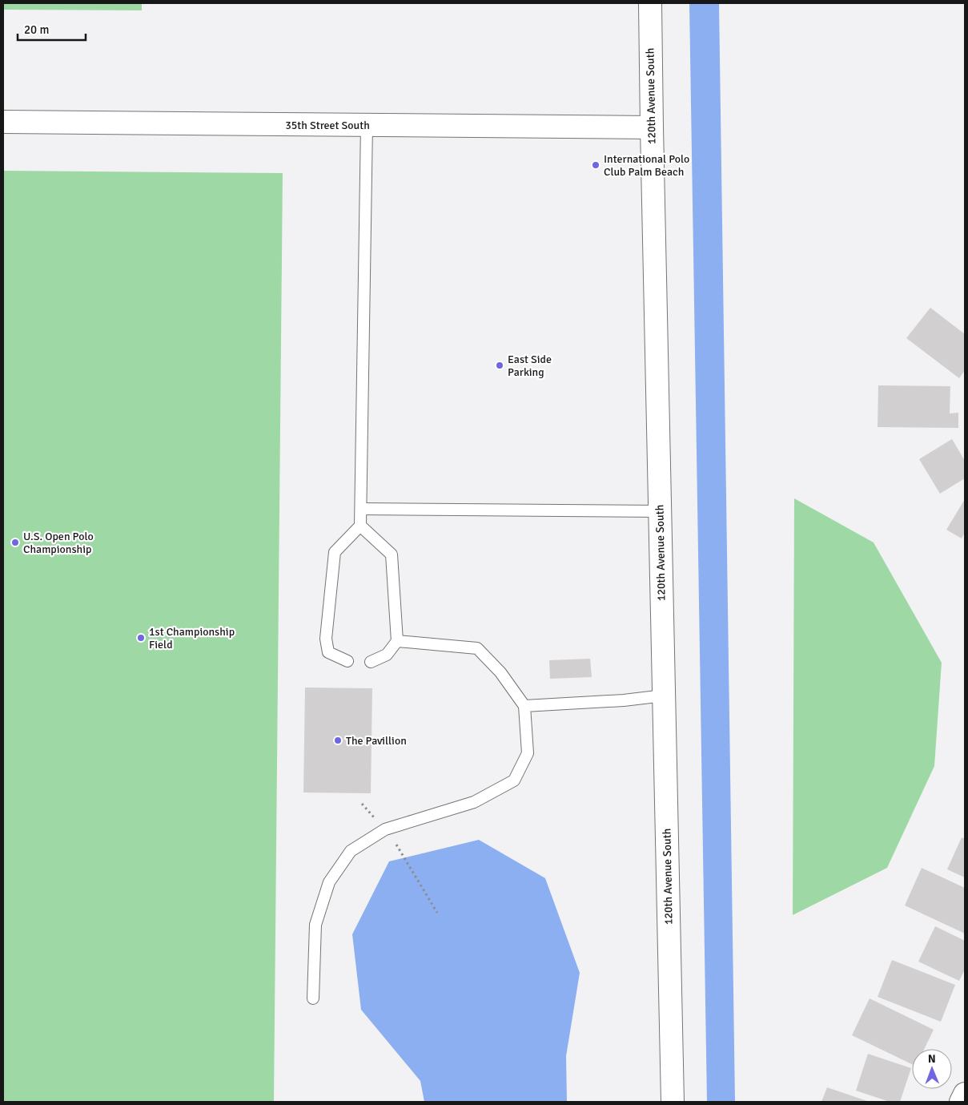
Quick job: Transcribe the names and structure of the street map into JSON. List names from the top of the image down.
{
  "streets": {
    "street": ["120th Avenue South", "35th Street South"]
  },
  "crossings": [
    ["120th Avenue South", "35th Street South"]
  ],
  "places": [
    "International Polo Club Palm Beach",
    "East Side Parking",
    "U.S. Open Polo Championship",
    "1st Championship Field",
    "The Pavillion"
  ],
  "scale_bar": "20 m",
  "north": "top"
}
